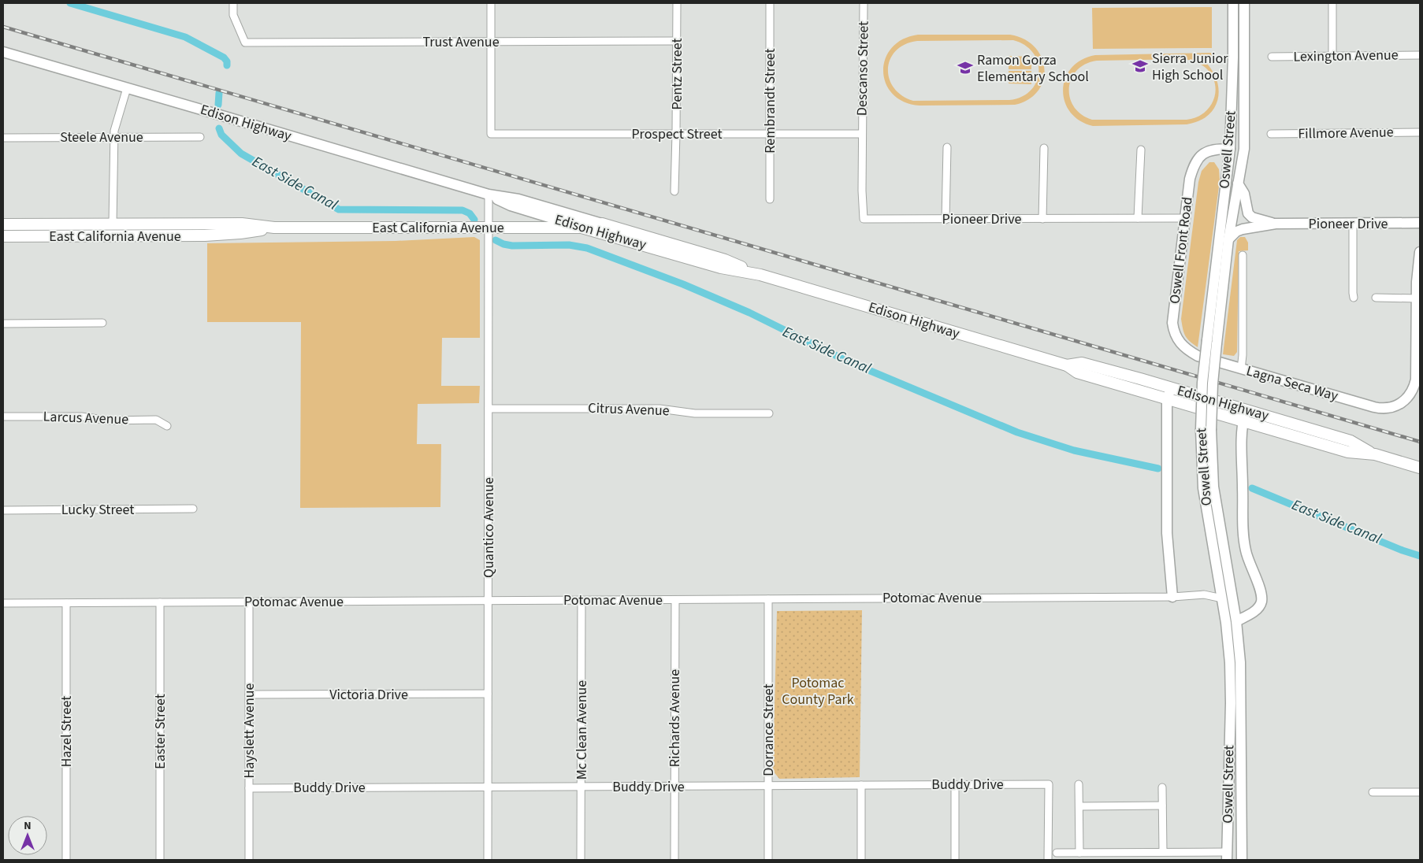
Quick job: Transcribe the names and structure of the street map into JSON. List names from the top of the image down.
{
  "streets": {
    "main road": [
      "Edison Highway",
      "Oswell Street",
      "Pioneer Drive",
      "East California Avenue",
      "Oswell Front Road",
      "Lagna Seca Way"
    ],
    "street": [
      "Trust Avenue",
      "Lexington Avenue",
      "Descanso Street",
      "Pentz Street",
      "Rembrandt Street",
      "Fillmore Avenue",
      "Prospect Street",
      "Steele Avenue",
      "Citrus Avenue",
      "Larcus Avenue",
      "Lucky Street",
      "Quantico Avenue",
      "Potomac Avenue",
      "Victoria Drive",
      "Richards Avenue",
      "Mc Clean Avenue",
      "Dorrance Street",
      "Hayslett Avenue",
      "Hazel Street",
      "Easter Street",
      "Buddy Drive"
    ]
  },
  "crossings": [
    ["Trust Avenue", "Pentz Street"],
    ["Trust Avenue", "Prospect Street"],
    ["Descanso Street", "Prospect Street"],
    ["Descanso Street", "Pioneer Drive"],
    ["Pentz Street", "Prospect Street"],
    ["Rembrandt Street", "Prospect Street"],
    ["Edison Highway", "East California Avenue"],
    ["Edison Highway", "Quantico Avenue"],
    ["Prospect Street", "Pioneer Drive"],
    ["Oswell Street", "Pioneer Drive"],
    ["Oswell Street", "Oswell Front Road"],
    ["Oswell Street", "Potomac Avenue"],
    ["Pioneer Drive", "Oswell Front Road"],
    ["East California Avenue", "Quantico Avenue"],
    ["Oswell Front Road", "Lagna Seca Way"],
    ["Citrus Avenue", "Quantico Avenue"],
    ["Quantico Avenue", "Potomac Avenue"],
    ["Quantico Avenue", "Victoria Drive"],
    ["Quantico Avenue", "Buddy Drive"],
    ["Potomac Avenue", "Richards Avenue"],
    ["Potomac Avenue", "Mc Clean Avenue"],
    ["Potomac Avenue", "Dorrance Street"],
    ["Potomac Avenue", "Hayslett Avenue"],
    ["Potomac Avenue", "Hazel Street"],
    ["Potomac Avenue", "Easter Street"],
    ["Victoria Drive", "Hayslett Avenue"],
    ["Richards Avenue", "Buddy Drive"],
    ["Mc Clean Avenue", "Buddy Drive"],
    ["Dorrance Street", "Buddy Drive"],
    ["Hayslett Avenue", "Buddy Drive"]
  ],
  "water": ["East Side Canal"],
  "parks": ["Potomac County Park"],
  "places": {
    "school or university": ["Sierra Junior High School", "Ramon Gorza Elementary School"]
  },
  "north": "top"
}
